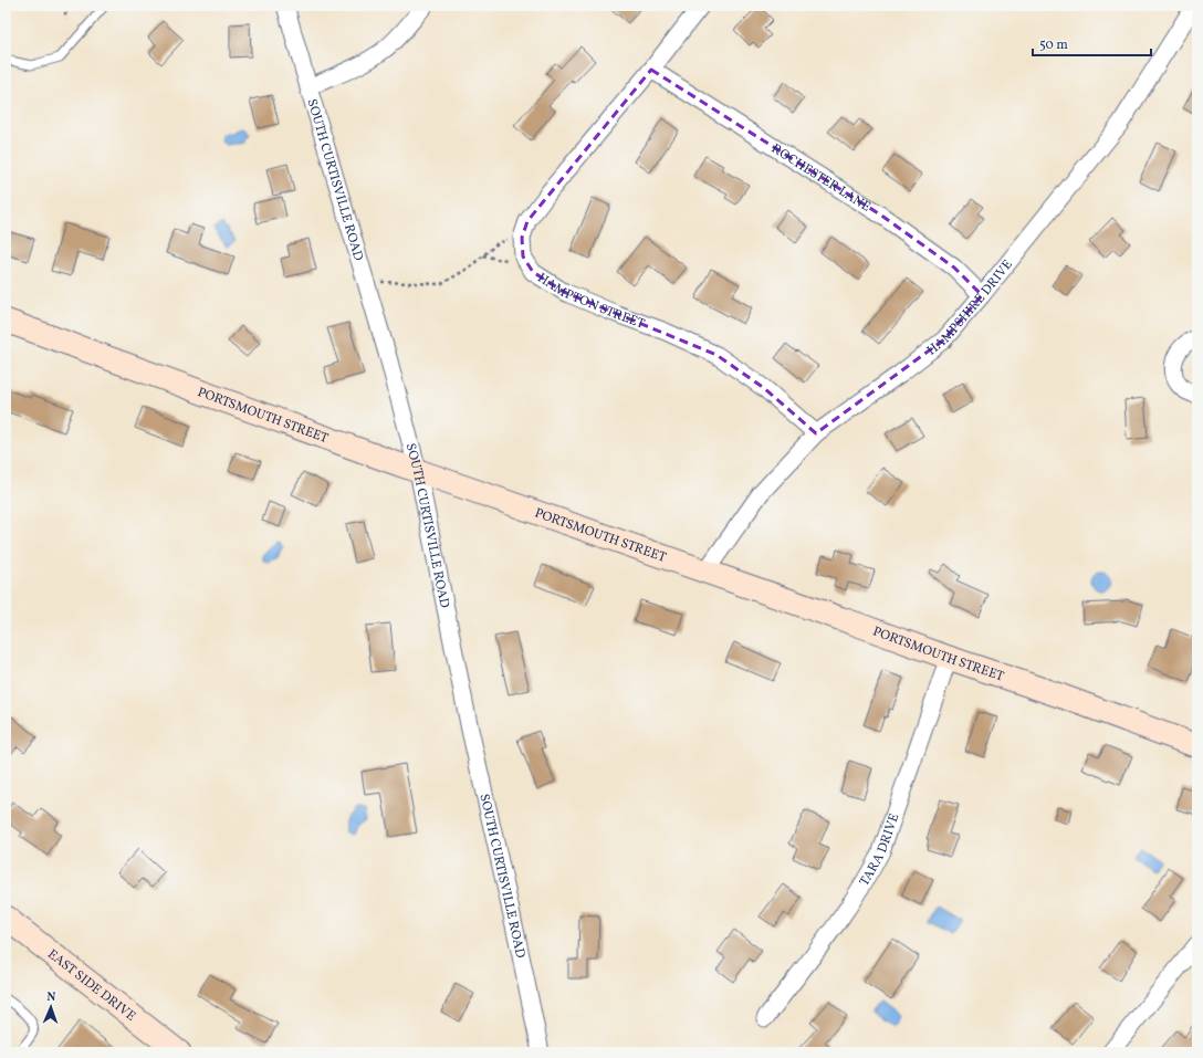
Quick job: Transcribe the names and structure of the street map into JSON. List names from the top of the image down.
{
  "streets": {
    "street": [
      "ROCHESTER LANE",
      "SOUTH CURTISVILLE ROAD",
      "HAMPTON STREET",
      "HAMPSHIRE DRIVE",
      "PORTSMOUTH STREET",
      "TARA DRIVE",
      "EAST SIDE DRIVE"
    ]
  },
  "crossings": [
    ["ROCHESTER LANE", "HAMPSHIRE DRIVE"],
    ["SOUTH CURTISVILLE ROAD", "PORTSMOUTH STREET"],
    ["HAMPTON STREET", "HAMPSHIRE DRIVE"],
    ["HAMPSHIRE DRIVE", "PORTSMOUTH STREET"],
    ["PORTSMOUTH STREET", "TARA DRIVE"]
  ],
  "scale_bar": "50 m",
  "north": "top"
}
